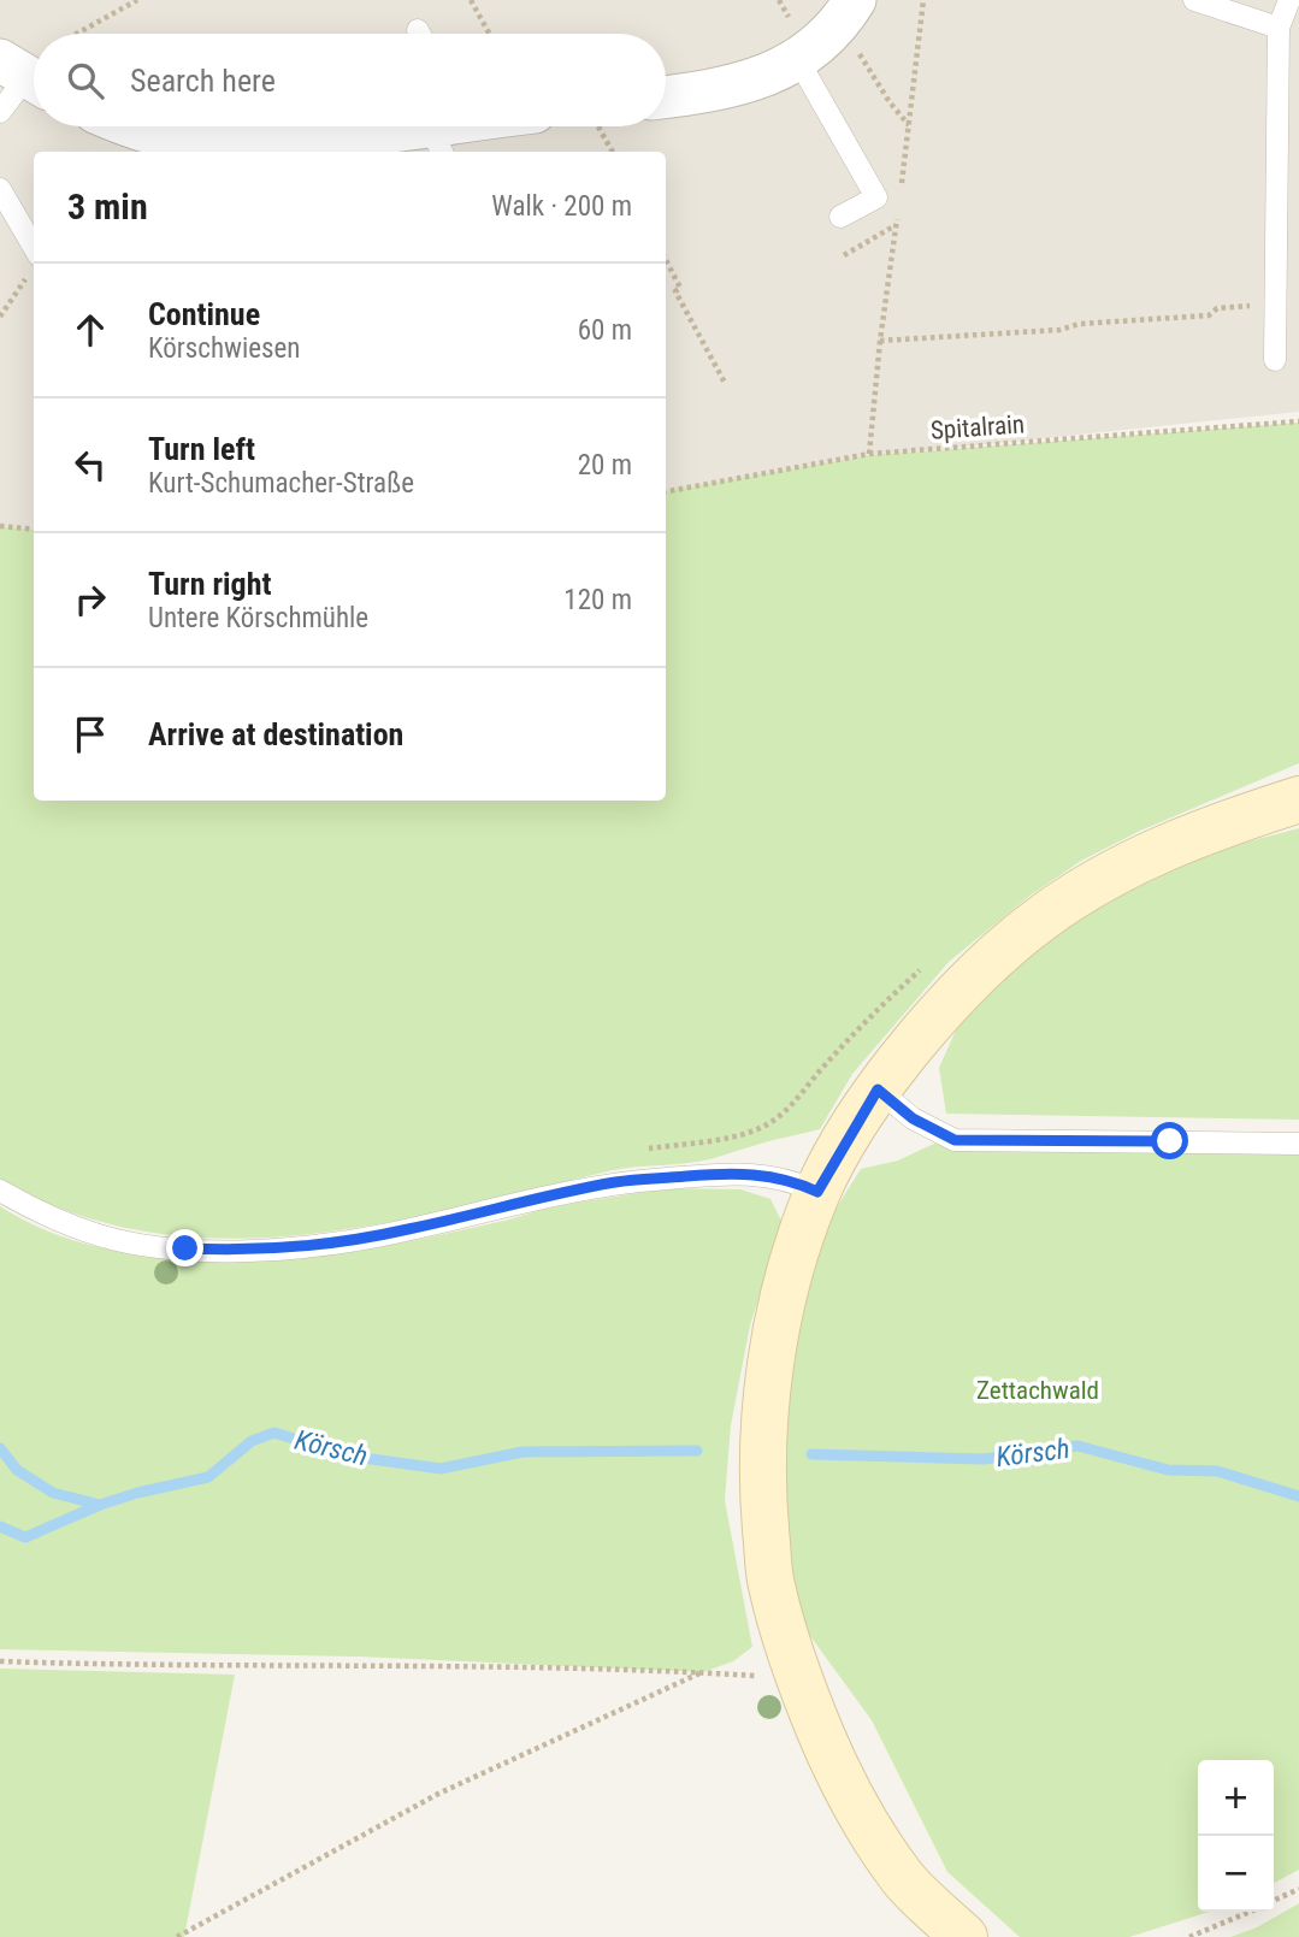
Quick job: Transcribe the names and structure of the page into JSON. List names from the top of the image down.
{
  "streets": {
    "path": ["Spitalrain"]
  },
  "water": ["Körsch"],
  "parks": ["Zettachwald"],
  "page": {
    "search": "Search here",
    "heading": ["3 min", "Walk · 200 m"],
    "list": [
      ["Continue", "Körschwiesen", "60 m"],
      ["Turn left", "Kurt-Schumacher-Straße", "20 m"],
      ["Turn right", "Untere Körschmühle", "120 m"],
      "Arrive at destination"
    ],
    "map_buttons": ["+", "−"]
  }
}
